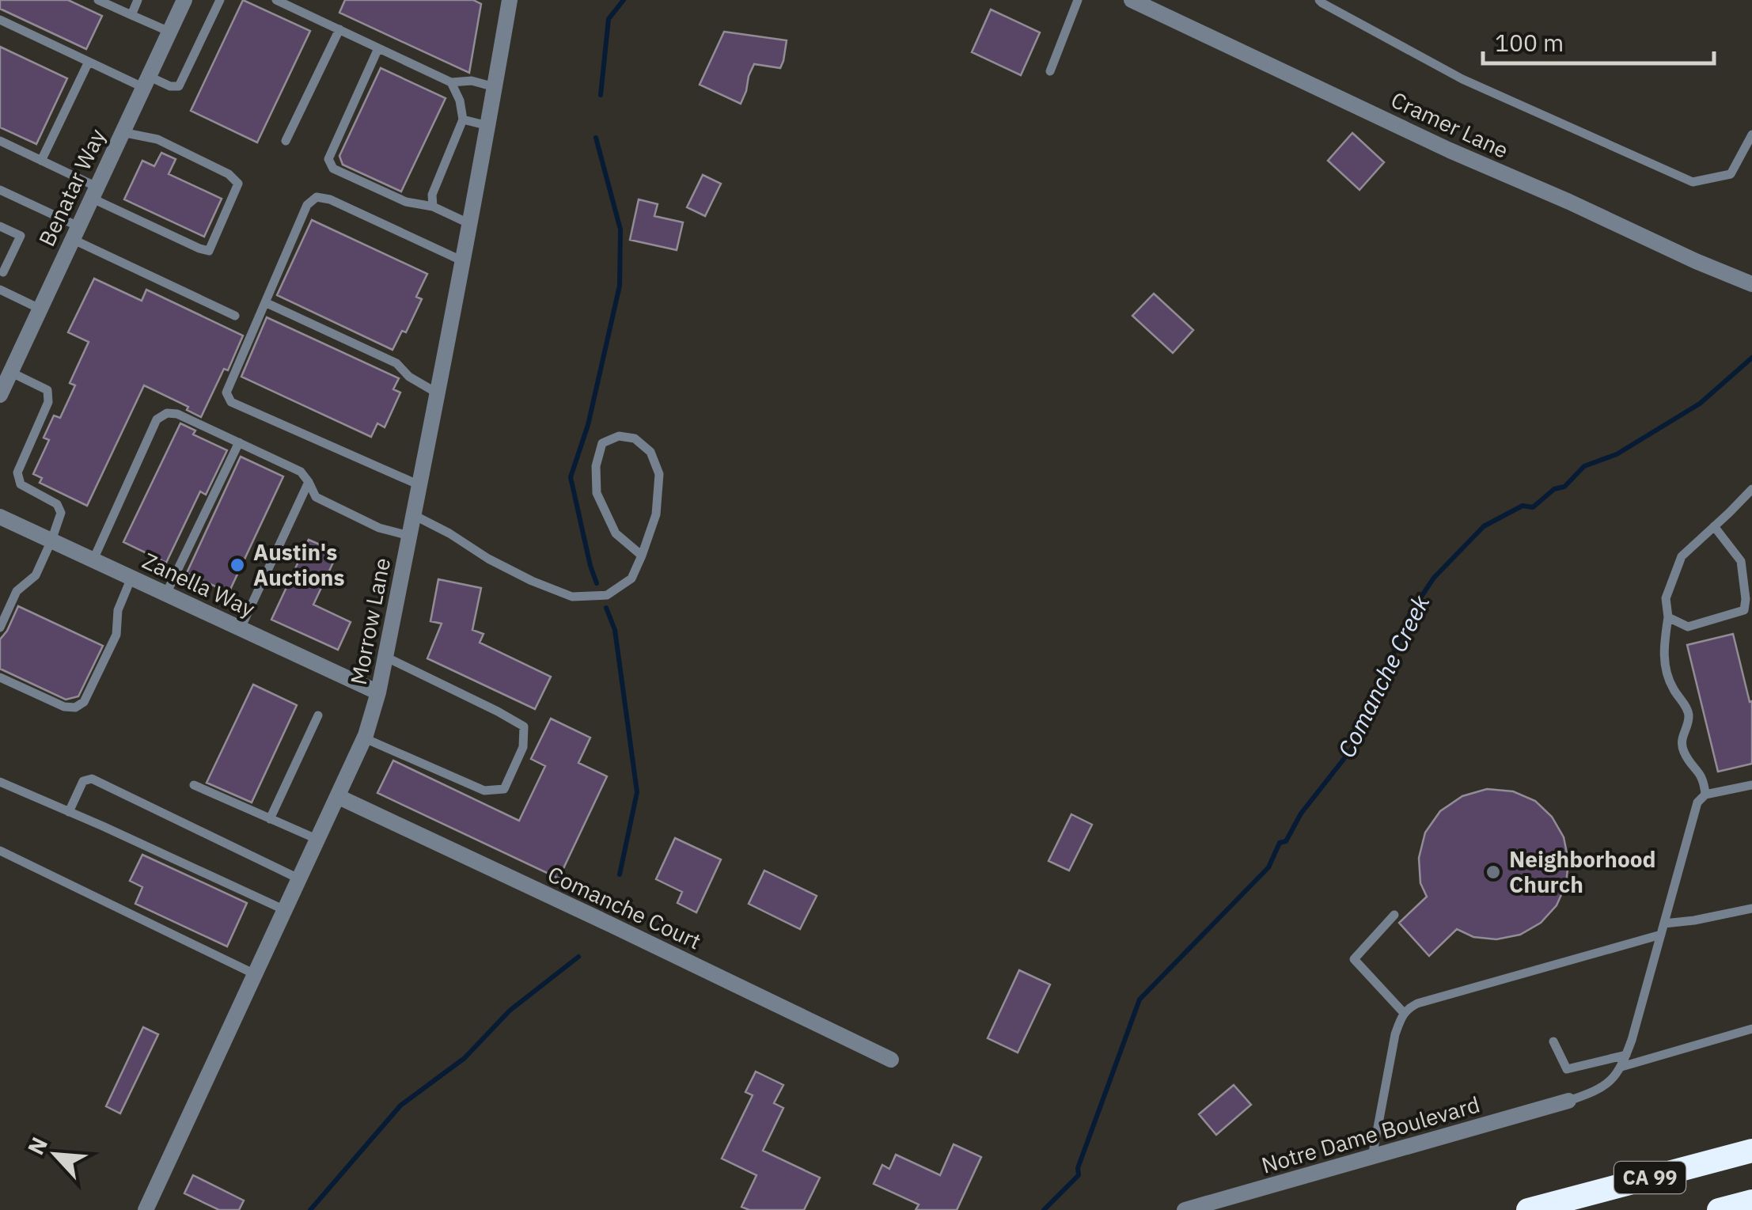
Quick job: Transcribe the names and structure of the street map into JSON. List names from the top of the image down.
{
  "streets": {
    "highway": ["CA 99"],
    "street": [
      "Cramer Lane",
      "Benatar Way",
      "Zanella Way",
      "Morrow Lane",
      "Comanche Court",
      "Notre Dame Boulevard"
    ]
  },
  "crossings": [
    ["Zanella Way", "Morrow Lane"],
    ["Morrow Lane", "Comanche Court"]
  ],
  "water": ["Comanche Creek"],
  "places": ["Austin's Auctions", "Neighborhood Church"],
  "scale_bar": "100 m",
  "north": "top left"
}
